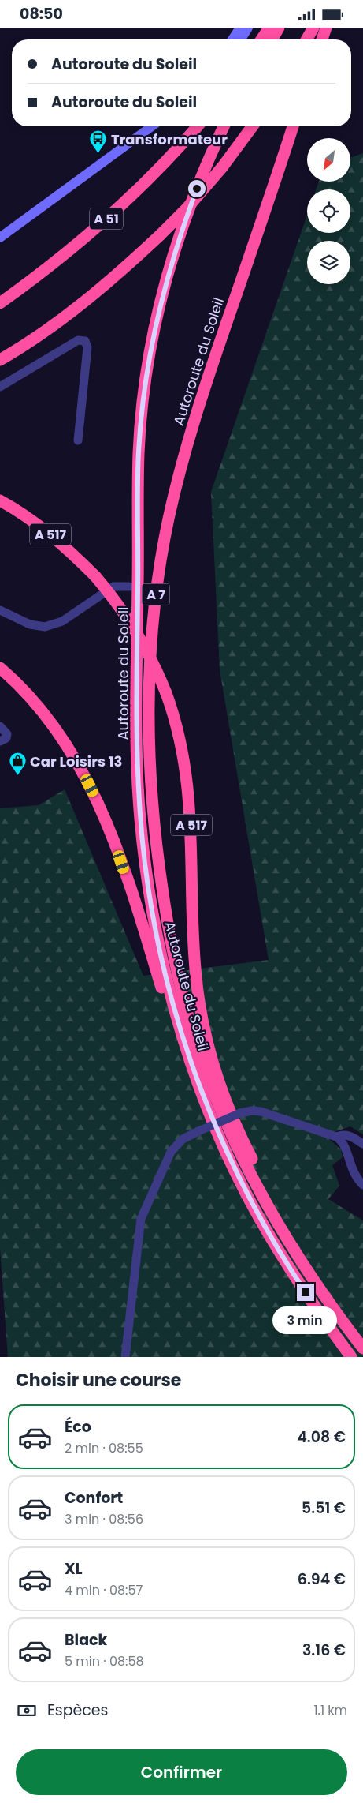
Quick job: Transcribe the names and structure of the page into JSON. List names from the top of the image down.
{
  "streets": {
    "highway": [
      "A 51",
      "Autoroute du Soleil",
      "A 517",
      "A 7"
    ]
  },
  "places": {
    "bus stop": ["Transformateur"],
    "shop": ["Car Loisirs 13"]
  },
  "north": "bottom left",
  "page": {
    "status": "08:50",
    "banner": ["Autoroute du Soleil", "Autoroute du Soleil"],
    "bubble": "3 min",
    "heading": "Choisir une course",
    "list": [
      {
        "name": "Éco",
        "note": "2 min · 08:55",
        "value": "4.08 €"
      },
      {
        "name": "Confort",
        "note": "3 min · 08:56",
        "value": "5.51 €"
      },
      {
        "name": "XL",
        "note": "4 min · 08:57",
        "value": "6.94 €"
      },
      {
        "name": "Black",
        "note": "5 min · 08:58",
        "value": "3.16 €"
      }
    ],
    "pay": ["Espèces", "1.1 km"],
    "buttons": "Confirmer"
  }
}
